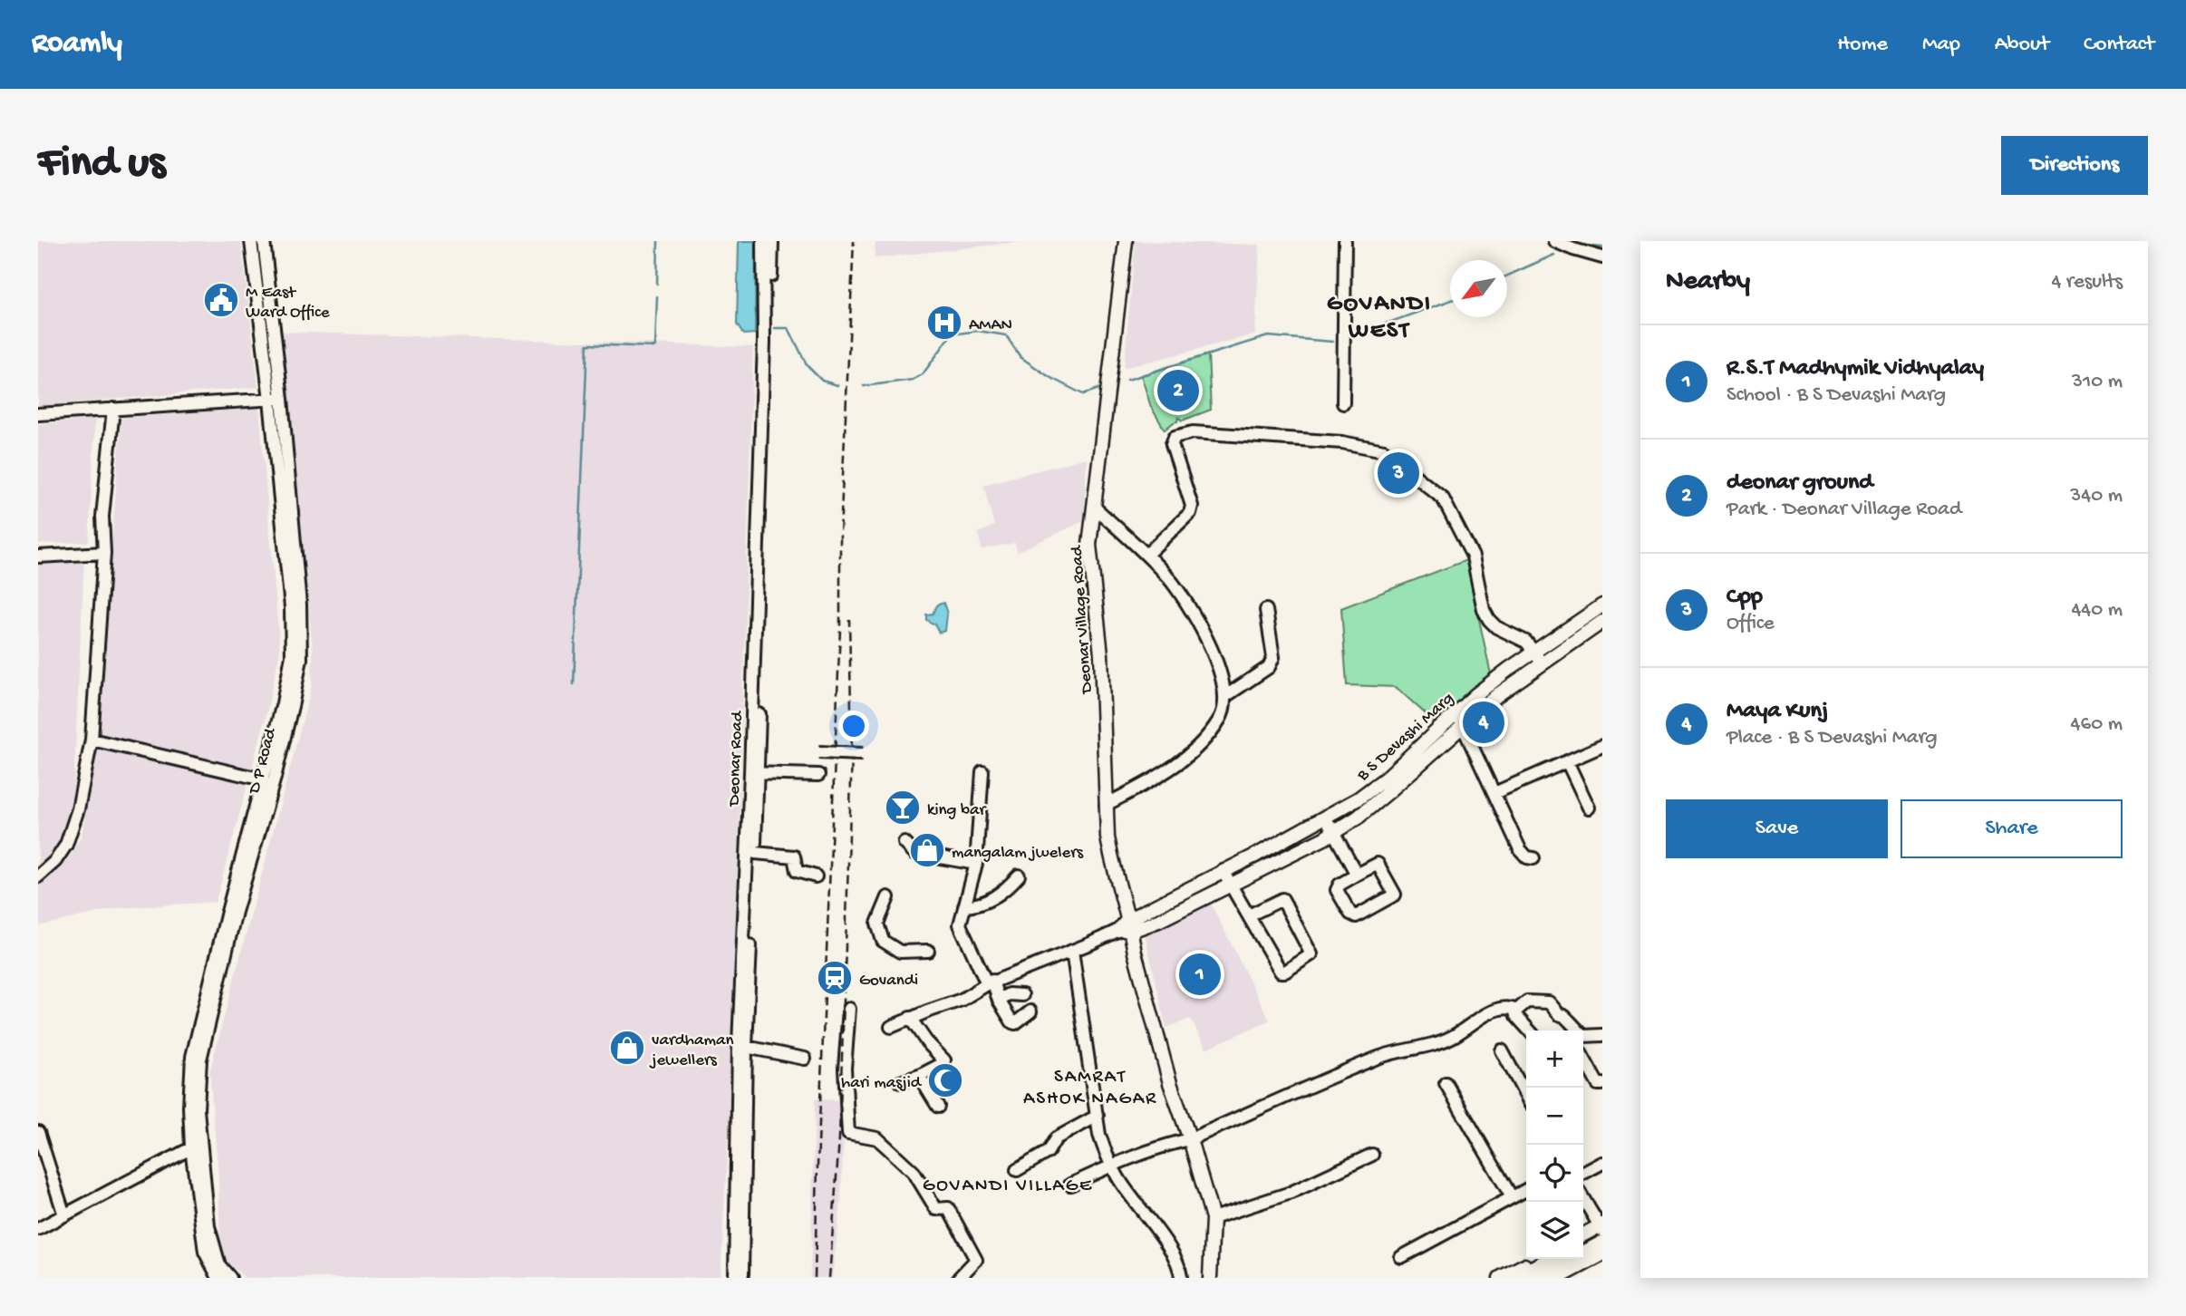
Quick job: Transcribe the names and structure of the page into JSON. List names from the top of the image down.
{
  "streets": {
    "main road": ["Deonar Village Road", "B S Devashi Marg"],
    "street": ["Deonar Road", "D P Road"]
  },
  "crossings": [
    ["Deonar Village Road", "B S Devashi Marg"]
  ],
  "districts": ["GOVANDI WEST", "SAMRAT ASHOK NAGAR", "GOVANDI VILLAGE"],
  "places": {
    "public building": ["M East Ward Office"],
    "hospital": ["AMAN"],
    "bar": ["king bar"],
    "shop": ["mangalam jwelers", "vardhaman jewellers"],
    "station": ["Govandi"],
    "mosque": ["hari masjid"]
  },
  "north": "bottom left",
  "page": {
    "header": "Roamly",
    "nav": [
      "Home",
      "Map",
      "About",
      "Contact"
    ],
    "buttons": [
      "Directions",
      ["Save", "Share"]
    ],
    "title": "Find us",
    "heading": ["Nearby", "4 results"],
    "list": [
      {
        "mark": "1",
        "name": "R.S.T Madhymik Vidhyalay",
        "note": "School · B S Devashi Marg",
        "value": "310 m"
      },
      {
        "mark": "2",
        "name": "deonar ground",
        "note": "Park · Deonar Village Road",
        "value": "340 m"
      },
      {
        "mark": "3",
        "name": "Cpp",
        "note": "Office",
        "value": "440 m"
      },
      {
        "mark": "4",
        "name": "Maya Kunj",
        "note": "Place · B S Devashi Marg",
        "value": "460 m"
      }
    ],
    "pins": [
      "2",
      "3",
      "4",
      "1"
    ],
    "map_buttons": ["+", "−"]
  }
}
